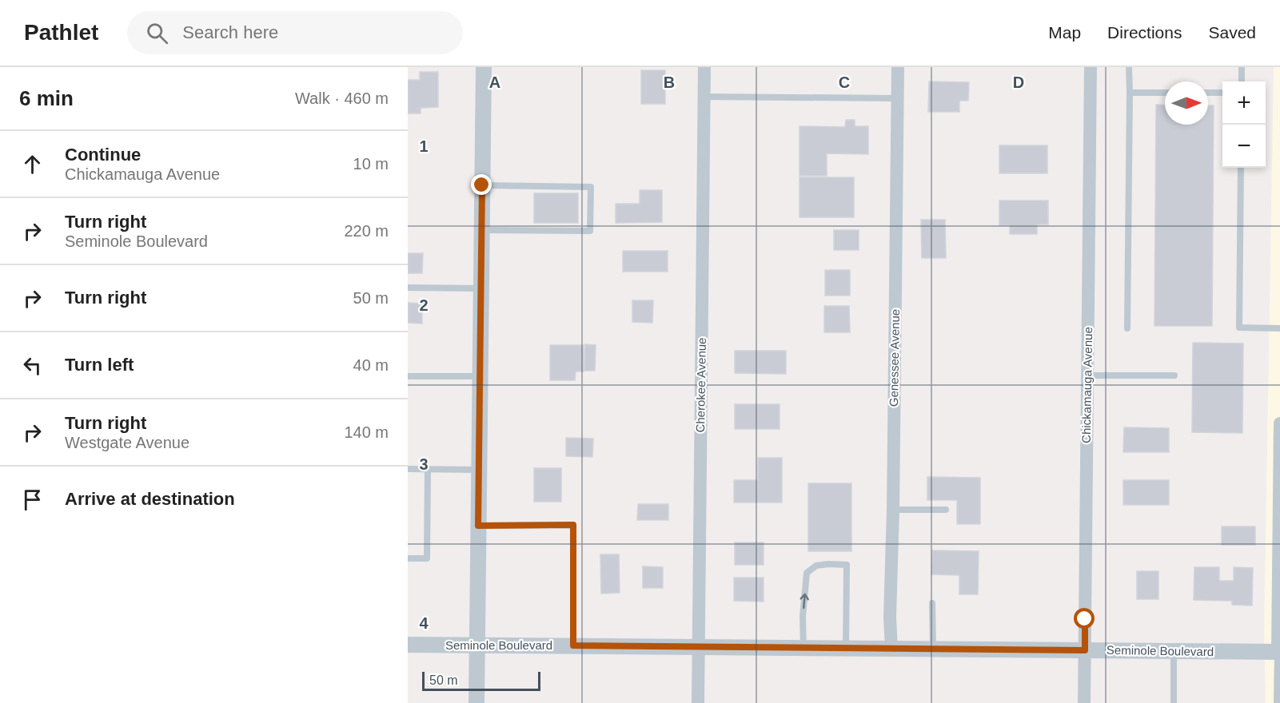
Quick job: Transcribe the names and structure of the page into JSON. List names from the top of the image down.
{
  "streets": {
    "street": [
      "Genessee Avenue",
      "Cherokee Avenue",
      "Chickamauga Avenue",
      "Seminole Boulevard"
    ]
  },
  "crossings": [
    ["Genessee Avenue", "Seminole Boulevard"],
    ["Cherokee Avenue", "Seminole Boulevard"],
    ["Chickamauga Avenue", "Seminole Boulevard"]
  ],
  "scale_bar": "50 m",
  "north": "right",
  "page": {
    "header": "Pathlet",
    "search": "Search here",
    "nav": ["Map", "Directions", "Saved"],
    "heading": ["6 min", "Walk · 460 m"],
    "map_buttons": ["+", "−"],
    "list": [
      ["Continue", "Chickamauga Avenue", "10 m"],
      ["Turn right", "Seminole Boulevard", "220 m"],
      ["Turn right", "50 m"],
      ["Turn left", "40 m"],
      ["Turn right", "Westgate Avenue", "140 m"],
      "Arrive at destination"
    ],
    "scale": "50 m"
  },
  "grid": {
    "columns": [
      "A",
      "B",
      "C",
      "D"
    ],
    "rows": [
      "1",
      "2",
      "3",
      "4"
    ]
  }
}
